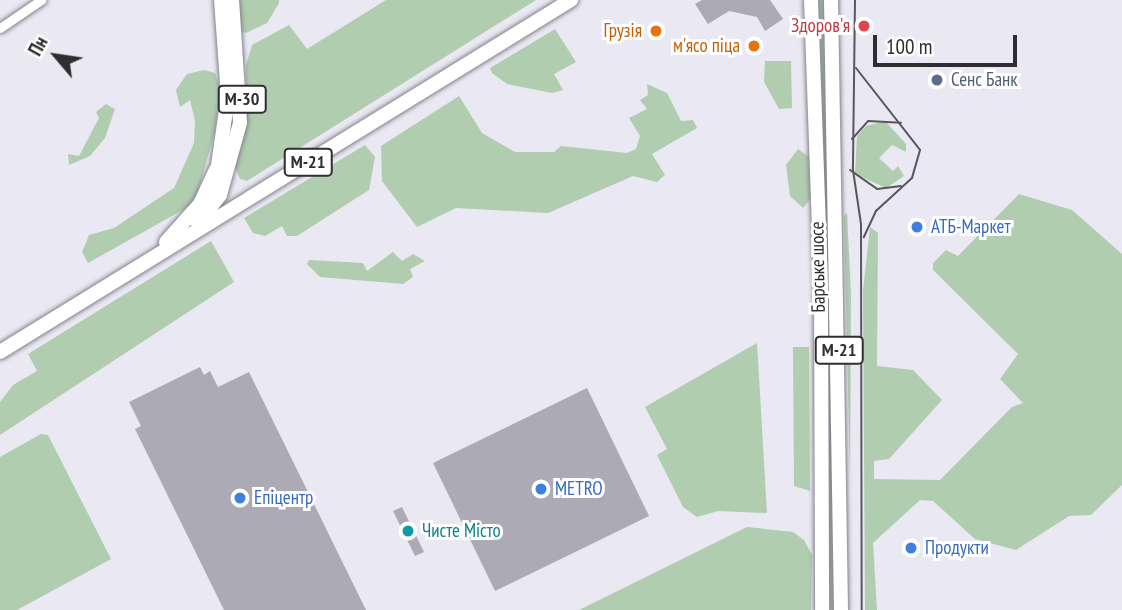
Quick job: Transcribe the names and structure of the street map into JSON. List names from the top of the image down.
{
  "streets": {
    "highway": ["М-30", "М-21", "Барське шосе"]
  },
  "places": [
    "Здоров'я",
    "Грузія",
    "м'ясо піца",
    "Сенс Банк",
    "АТБ-Маркет",
    "METRO",
    "Епіцентр",
    "Чисте Місто",
    "Продукти"
  ],
  "scale_bar": "100 m",
  "north": "top left"
}
